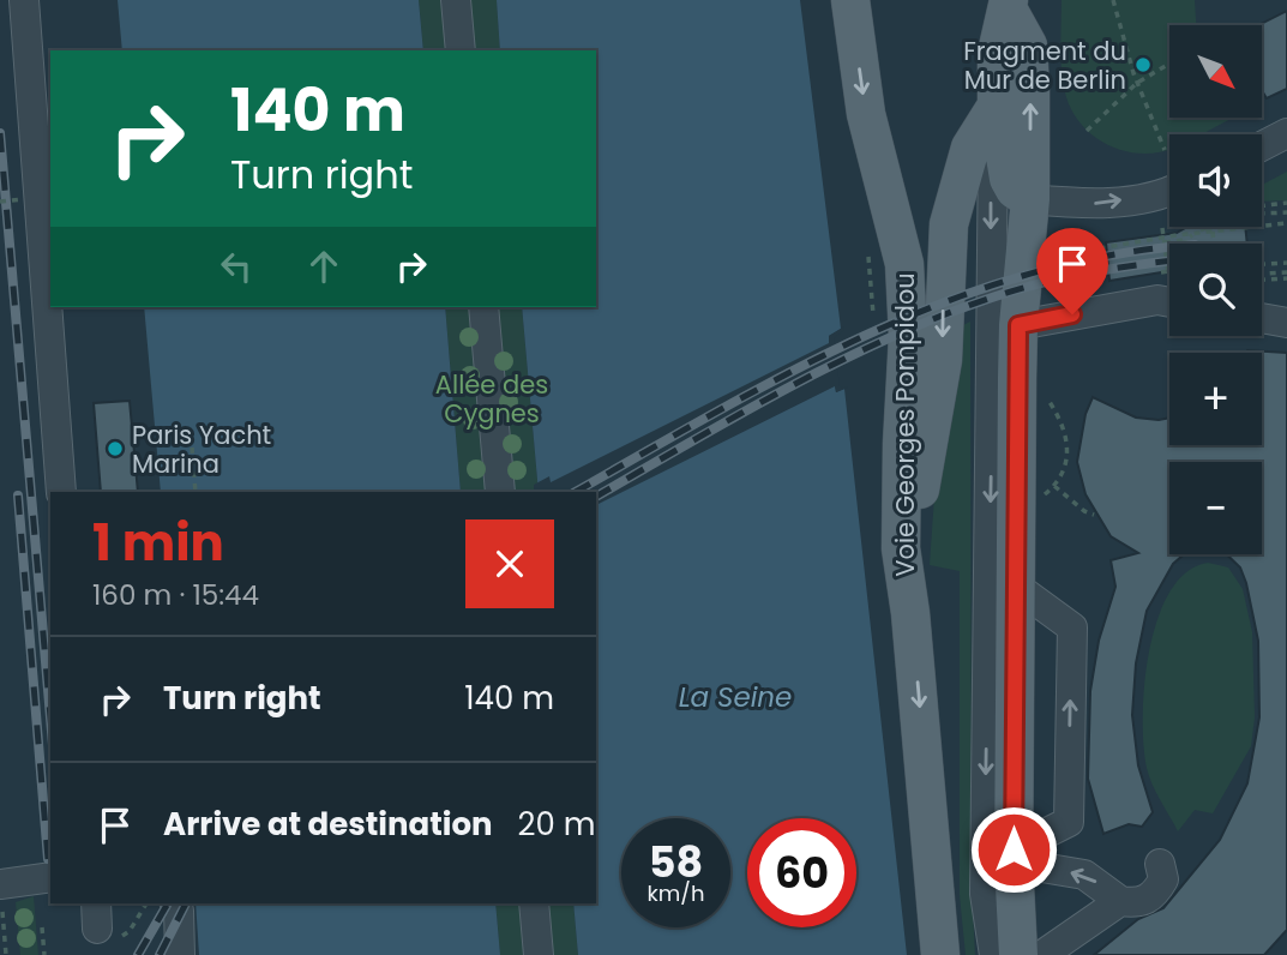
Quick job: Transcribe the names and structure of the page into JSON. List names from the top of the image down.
{
  "streets": {
    "main road": ["Voie Georges Pompidou"]
  },
  "water": ["La Seine"],
  "parks": ["Allée des Cygnes"],
  "places": ["Fragment du Mur de Berlin", "Paris Yacht Marina"],
  "north": "bottom right",
  "page": {
    "map_buttons": ["+", "−"],
    "turn": ["140 m", "Turn right"],
    "heading": ["1 min", "160 m · 15:44"],
    "list": [
      {
        "name": "Turn right",
        "value": "140 m"
      },
      {
        "name": "Arrive at destination",
        "value": "20 m"
      }
    ],
    "speed": "58 km/h",
    "limit": "60"
  }
}
